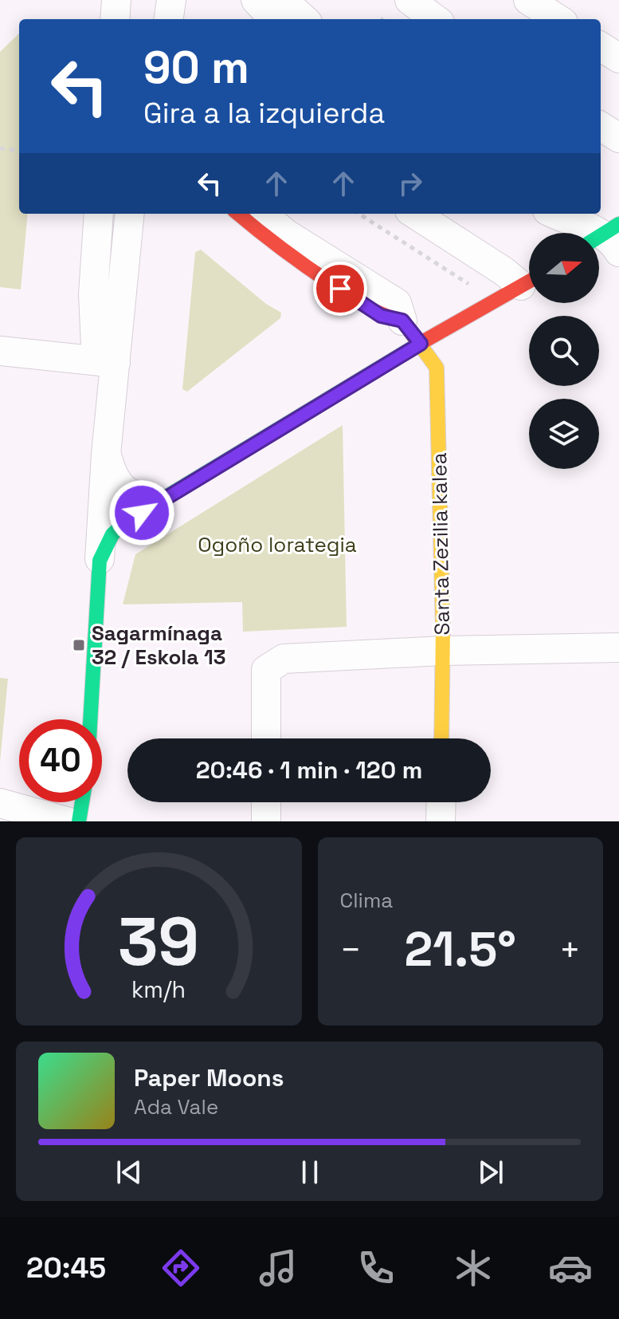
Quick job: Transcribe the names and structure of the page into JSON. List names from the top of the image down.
{
  "streets": {
    "street": ["Santa Zezilia kalea"]
  },
  "parks": ["Ogoño lorategia"],
  "places": {
    "transit": ["Sagarmínaga 32 / Eskola 13"]
  },
  "north": "right",
  "page": {
    "turn": ["90 m", "Gira a la izquierda"],
    "limit": "40",
    "trip": "20:46 · 1 min · 120 m",
    "tile": "Clima",
    "heat": ["−", "21.5°", "+"],
    "song": ["Paper Moons", "Ada Vale"],
    "tabs": "20:45",
    "gauge": ["39", "km/h"]
  }
}
